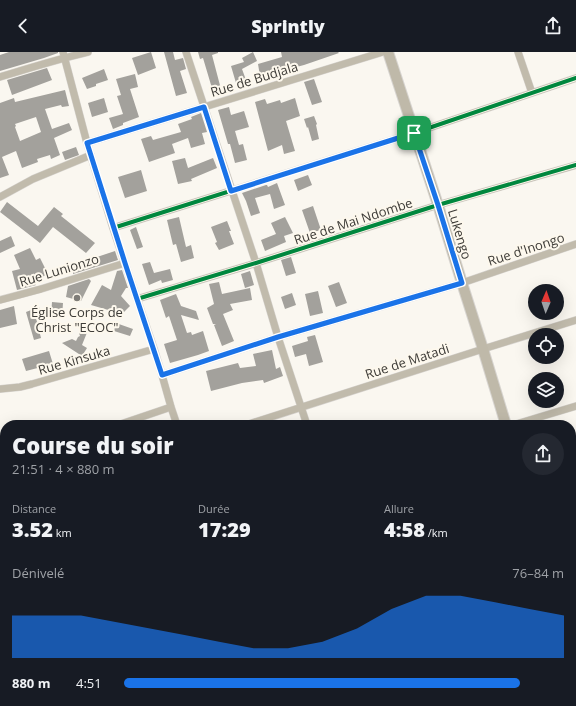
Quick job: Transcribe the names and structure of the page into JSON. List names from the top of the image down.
{
  "streets": {
    "street": [
      "Rue de Budjala",
      "Rue de Mai Ndombe",
      "Lukengo",
      "Rue d'Inongo",
      "Rue Lunionzo",
      "Rue Kinsuka",
      "Rue de Matadi"
    ]
  },
  "crossings": [
    ["Rue de Mai Ndombe", "Lukengo"],
    ["Lukengo", "Rue d'Inongo"],
    ["Lukengo", "Rue de Matadi"]
  ],
  "places": ["Église Corps de Christ \"ECOC\""],
  "north": "top",
  "page": {
    "header": "Sprintly",
    "heading": ["Course du soir", "21:51 · 4 × 880 m"],
    "stats": [
      ["Distance", "3.52 km"],
      ["Durée", "17:29"],
      ["Allure", "4:58 /km"]
    ],
    "chart": ["Dénivelé", "76–84 m"],
    "list": [
      {
        "name": "880 m",
        "note": "4:51"
      }
    ]
  }
}
